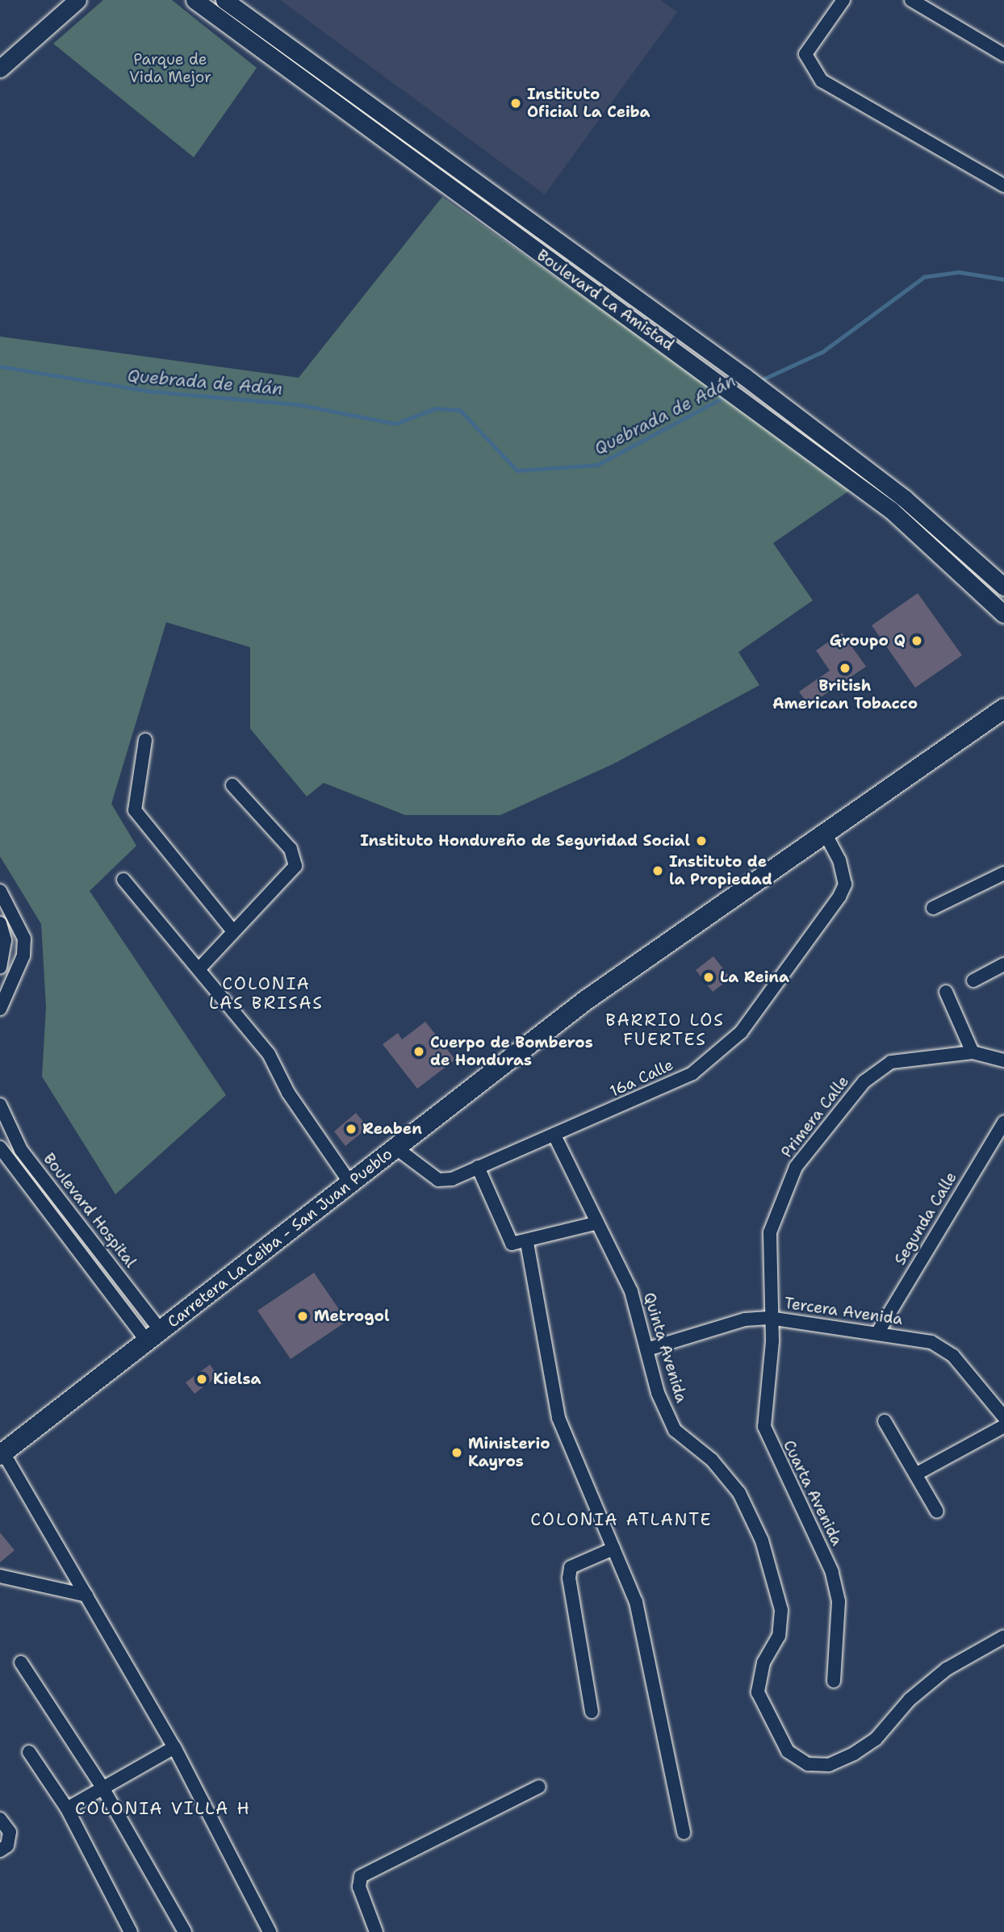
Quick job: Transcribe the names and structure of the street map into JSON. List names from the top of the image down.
{
  "streets": {
    "main road": ["Carretera La Ceiba - San Juan Pueblo"],
    "street": [
      "Boulevard La Amistad",
      "16a Calle",
      "Primera Calle",
      "Boulevard Hospital",
      "Segunda Calle",
      "Tercera Avenida",
      "Quinta Avenida",
      "Cuarta Avenida"
    ]
  },
  "crossings": [
    ["16a Calle", "Carretera La Ceiba - San Juan Pueblo"],
    ["16a Calle", "Quinta Avenida"],
    ["Primera Calle", "Tercera Avenida"],
    ["Primera Calle", "Cuarta Avenida"],
    ["Boulevard Hospital", "Carretera La Ceiba - San Juan Pueblo"],
    ["Segunda Calle", "Tercera Avenida"],
    ["Tercera Avenida", "Quinta Avenida"],
    ["Tercera Avenida", "Cuarta Avenida"]
  ],
  "districts": [
    "COLONIA LAS BRISAS",
    "BARRIO LOS FUERTES",
    "COLONIA ATLANTE",
    "COLONIA VILLA H"
  ],
  "water": ["Quebrada de Adán"],
  "parks": ["Parque de Vida Mejor"],
  "places": [
    "Instituto Oficial La Ceiba",
    "Groupo Q",
    "British American Tobacco",
    "Instituto Hondureño de Seguridad Social",
    "Instituto de la Propiedad",
    "La Reina",
    "Cuerpo de Bomberos de Honduras",
    "Reaben",
    "Metrogol",
    "Kielsa",
    "Ministerio Kayros"
  ]
}
